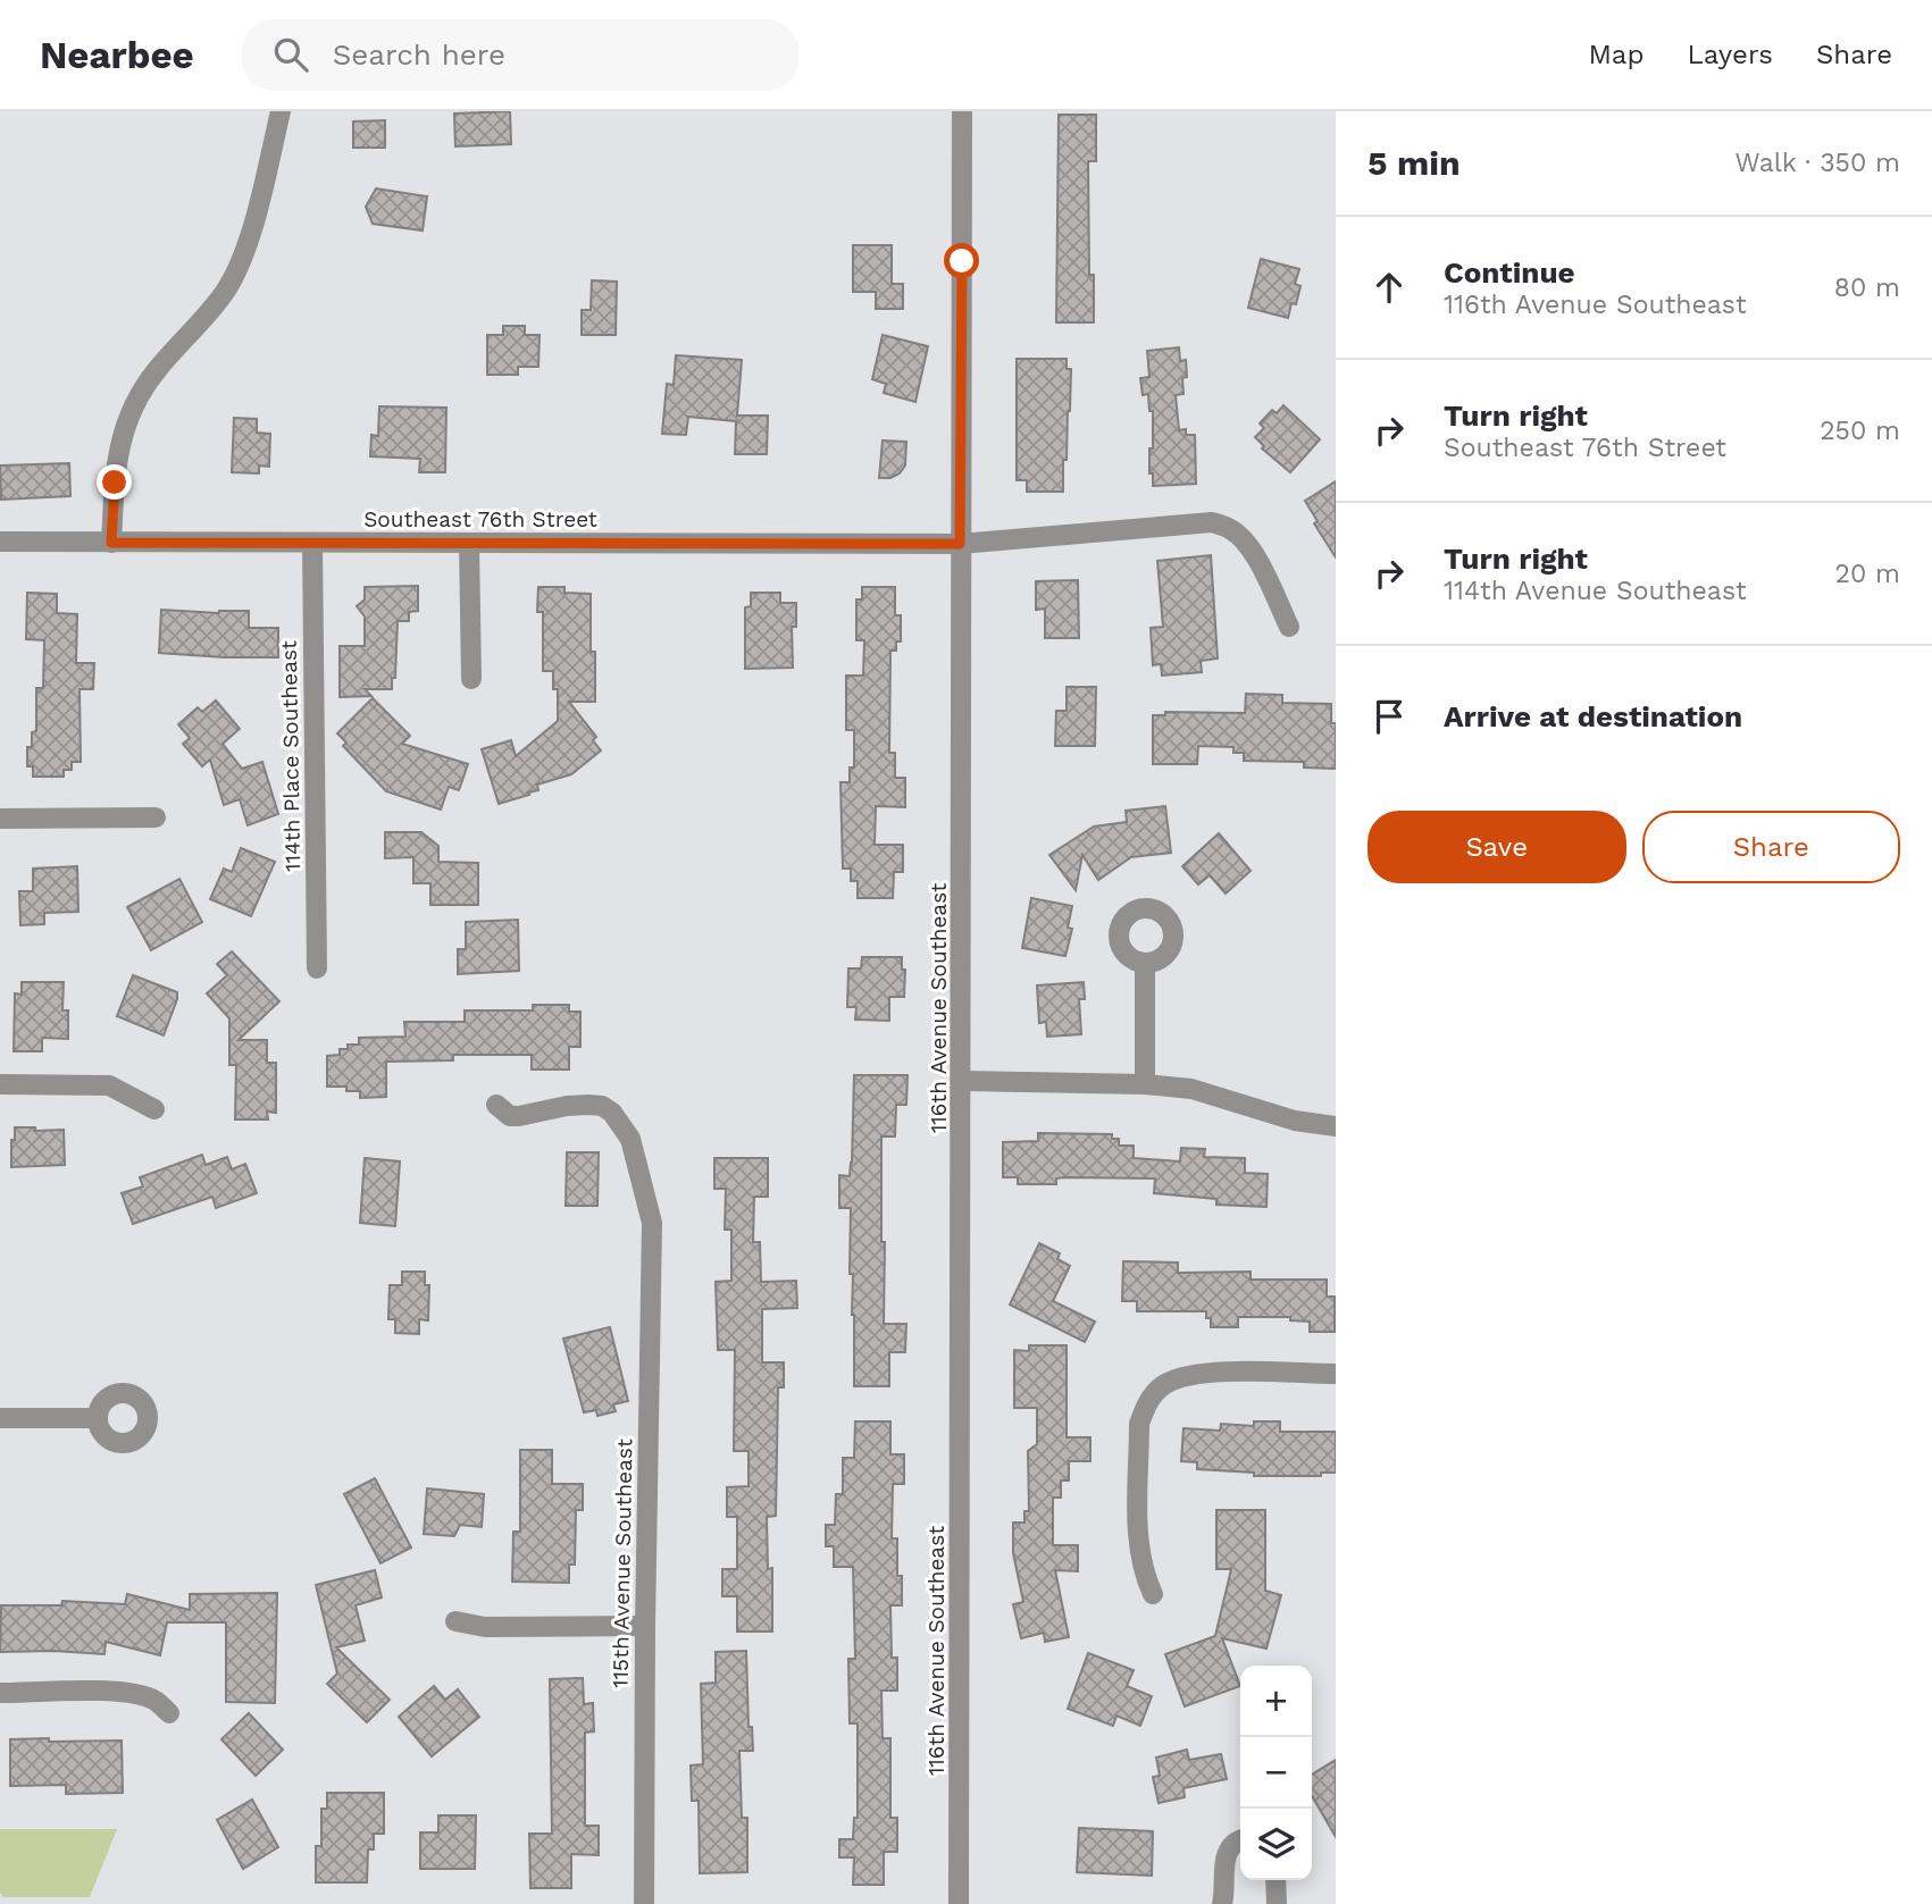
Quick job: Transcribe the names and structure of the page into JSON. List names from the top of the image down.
{
  "streets": {
    "street": [
      "Southeast 76th Street",
      "114th Place Southeast",
      "116th Avenue Southeast",
      "115th Avenue Southeast"
    ]
  },
  "crossings": [
    ["Southeast 76th Street", "114th Place Southeast"],
    ["Southeast 76th Street", "116th Avenue Southeast"]
  ],
  "page": {
    "header": "Nearbee",
    "search": "Search here",
    "nav": ["Map", "Layers", "Share"],
    "heading": ["5 min", "Walk · 350 m"],
    "list": [
      ["Continue", "116th Avenue Southeast", "80 m"],
      ["Turn right", "Southeast 76th Street", "250 m"],
      ["Turn right", "114th Avenue Southeast", "20 m"],
      "Arrive at destination"
    ],
    "buttons": ["Save", "Share"],
    "map_buttons": ["+", "−"]
  }
}
